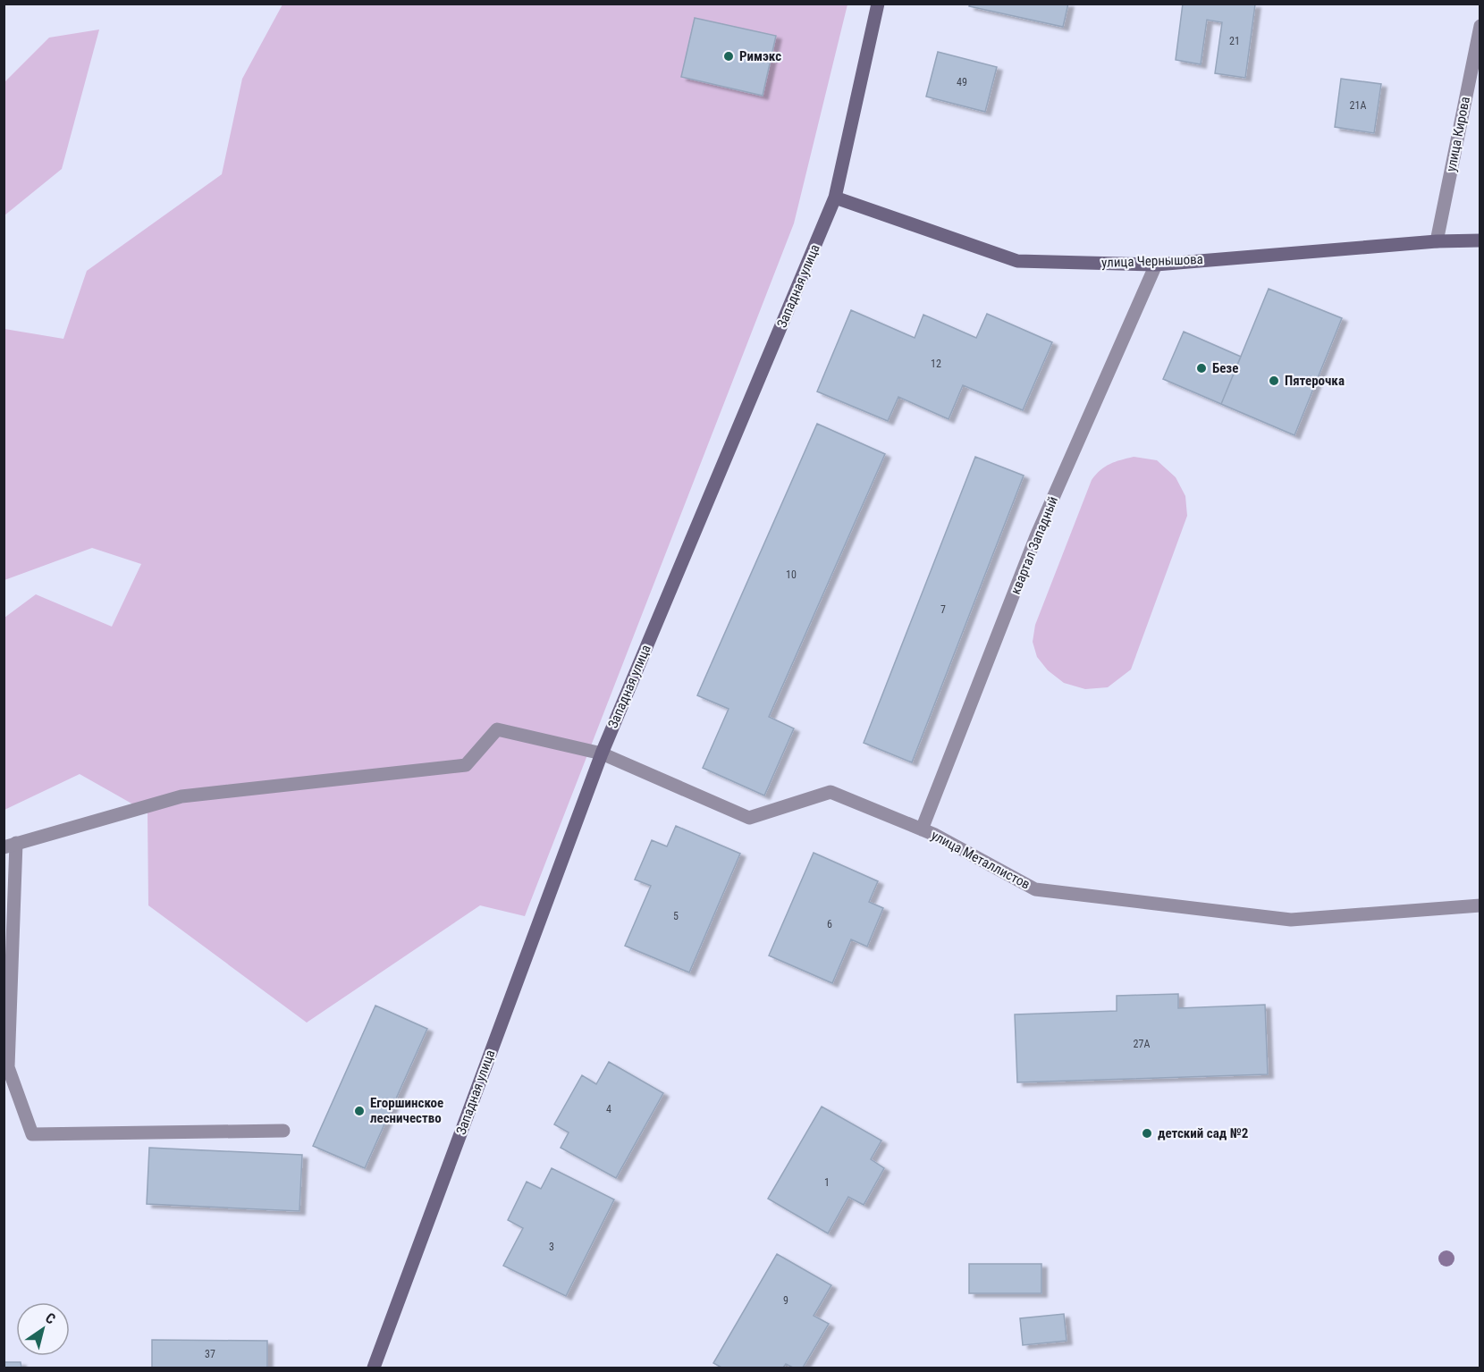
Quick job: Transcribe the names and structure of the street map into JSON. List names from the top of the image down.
{
  "streets": {
    "street": [
      "улица Кирова",
      "улица Чернышова",
      "Западная улица",
      "квартал Западный",
      "улица Металлистов"
    ]
  },
  "crossings": [
    ["улица Кирова", "улица Чернышова"],
    ["улица Чернышова", "Западная улица"],
    ["улица Чернышова", "квартал Западный"],
    ["Западная улица", "улица Металлистов"],
    ["квартал Западный", "улица Металлистов"]
  ],
  "places": [
    "Римэкс",
    "Безе",
    "Пятерочка",
    "Егоршинское лесничество",
    "детский сад №2"
  ],
  "house_numbers": [
    "21",
    "49",
    "21А",
    "12",
    "10",
    "7",
    "5",
    "6",
    "27А",
    "4",
    "1",
    "3",
    "9",
    "37"
  ],
  "north": "top right"
}
